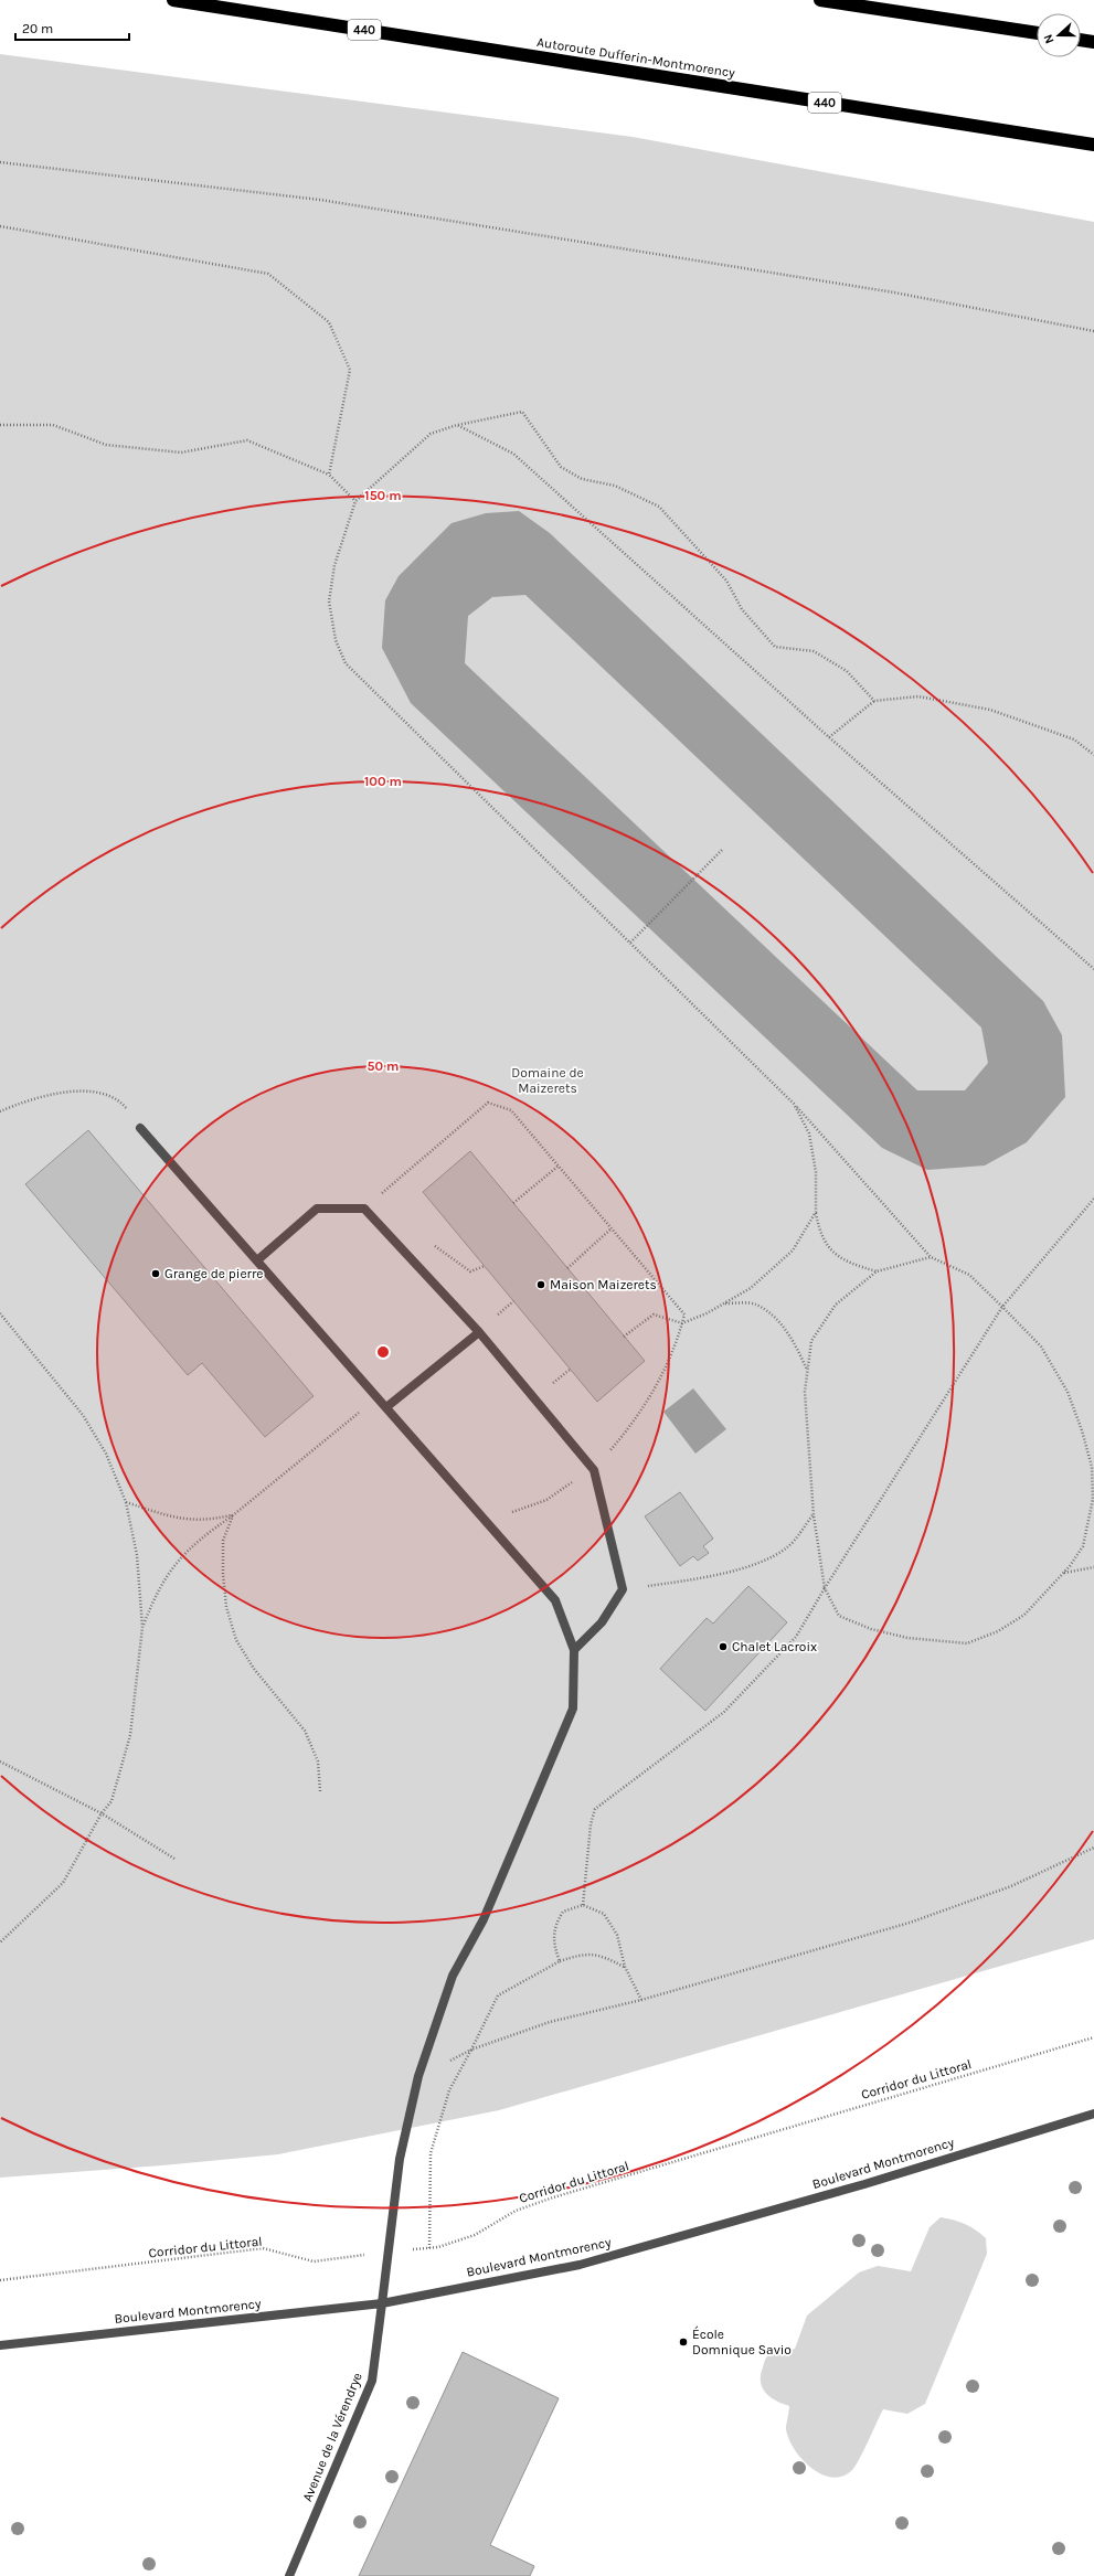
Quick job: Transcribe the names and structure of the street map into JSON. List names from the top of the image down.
{
  "streets": {
    "highway": ["440", "Autoroute Dufferin-Montmorency"],
    "street": ["Boulevard Montmorency", "Avenue de la Vérendrye"],
    "path": ["Corridor du Littoral"]
  },
  "crossings": [
    ["Corridor du Littoral", "Avenue de la Vérendrye"],
    ["Boulevard Montmorency", "Avenue de la Vérendrye"]
  ],
  "parks": ["Domaine de Maizerets"],
  "places": [
    "Grange de pierre",
    "Maison Maizerets",
    "Chalet Lacroix",
    "École Domnique Savio"
  ],
  "scale_bar": "20 m",
  "north": "left",
  "rings": ["150 m", "100 m", "50 m"]
}
